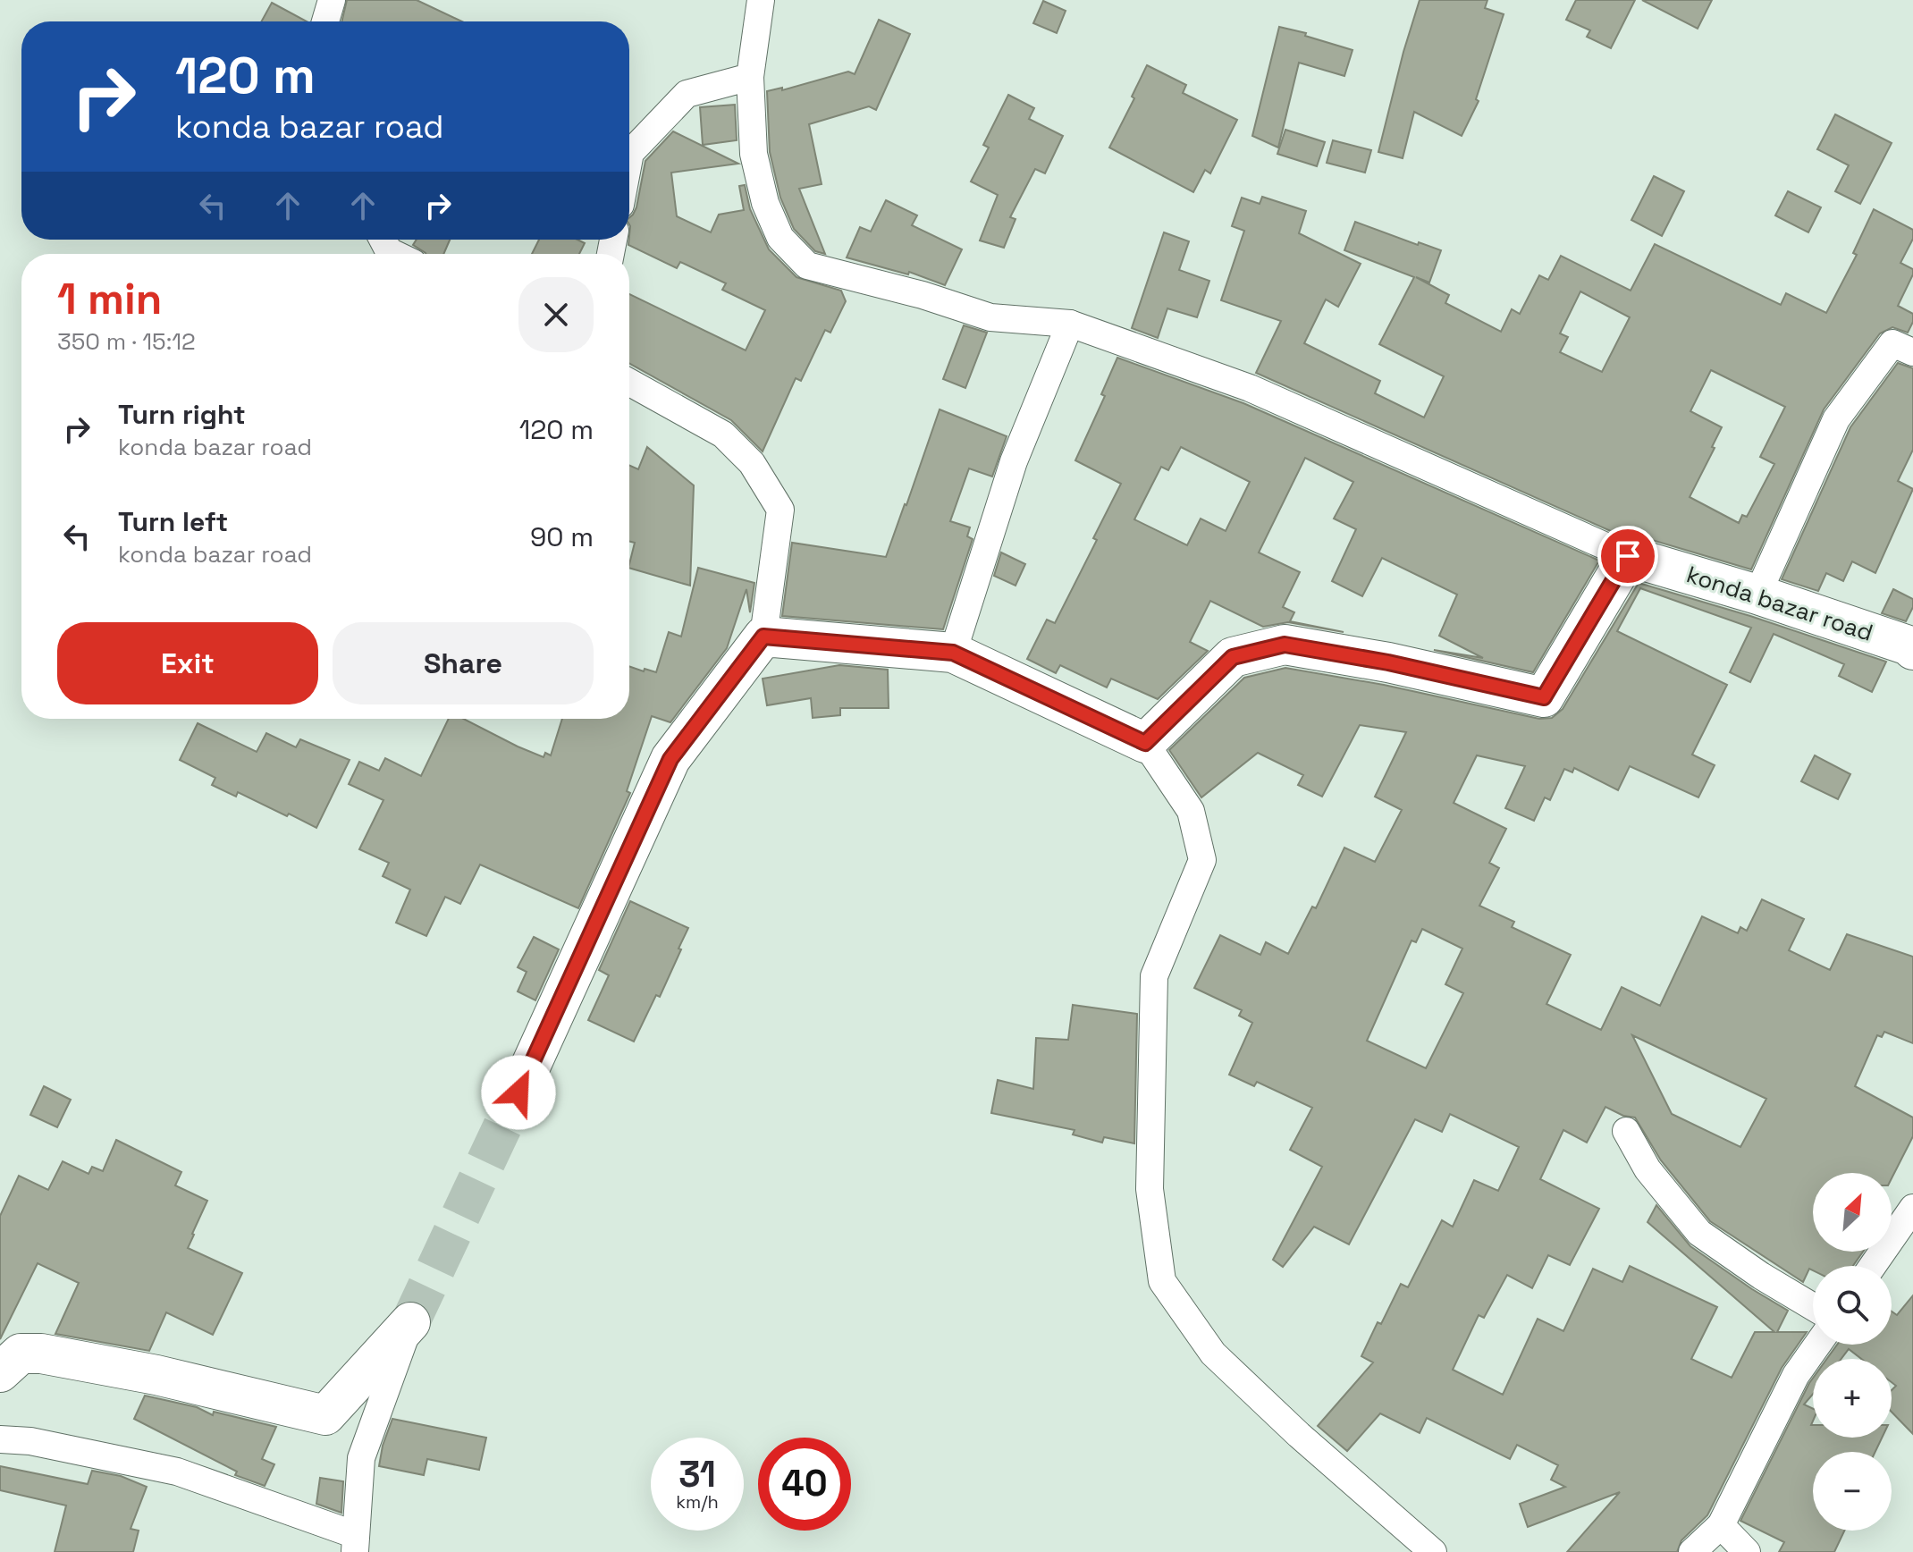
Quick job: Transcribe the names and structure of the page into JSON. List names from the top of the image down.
{
  "streets": {
    "street": ["konda bazar road"]
  },
  "north": "top right",
  "page": {
    "turn": ["120 m", "konda bazar road"],
    "heading": ["1 min", "350 m · 15:12"],
    "list": [
      {
        "name": "Turn right",
        "note": "konda bazar road",
        "value": "120 m"
      },
      {
        "name": "Turn left",
        "note": "konda bazar road",
        "value": "90 m"
      }
    ],
    "buttons": ["Exit", "Share"],
    "map_buttons": ["+", "−"],
    "speed": "31 km/h",
    "limit": "40"
  }
}
